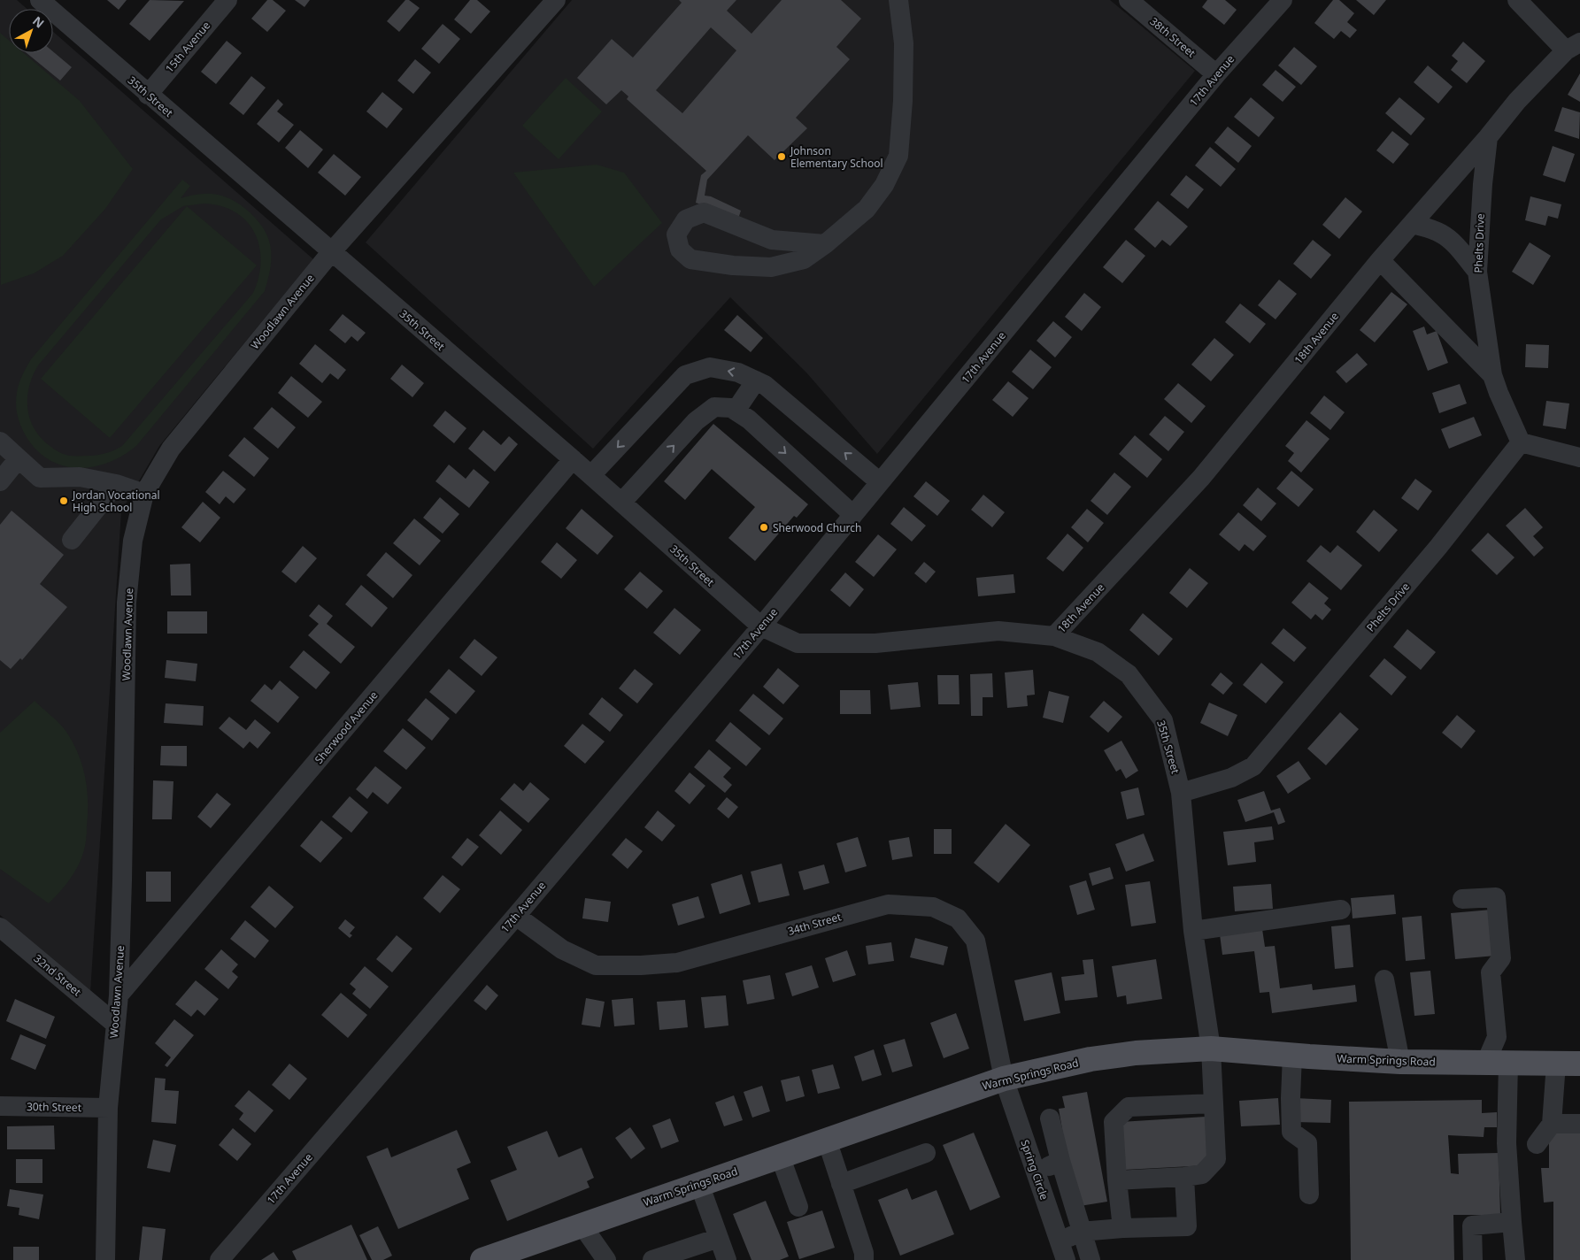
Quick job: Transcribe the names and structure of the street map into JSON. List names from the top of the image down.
{
  "streets": {
    "main road": ["Warm Springs Road"],
    "street": [
      "38th Street",
      "15th Avenue",
      "17th Avenue",
      "35th Street",
      "Phelts Drive",
      "Woodlawn Avenue",
      "18th Avenue",
      "Sherwood Avenue",
      "34th Street",
      "32nd Street",
      "30th Street",
      "Spring Circle"
    ]
  },
  "crossings": [
    ["38th Street", "17th Avenue"],
    ["15th Avenue", "35th Street"],
    ["17th Avenue", "35th Street"],
    ["17th Avenue", "34th Street"],
    ["35th Street", "Phelts Drive"],
    ["35th Street", "Woodlawn Avenue"],
    ["35th Street", "18th Avenue"],
    ["35th Street", "Sherwood Avenue"],
    ["35th Street", "Warm Springs Road"],
    ["Phelts Drive", "18th Avenue"],
    ["Woodlawn Avenue", "Sherwood Avenue"],
    ["Woodlawn Avenue", "32nd Street"],
    ["Woodlawn Avenue", "30th Street"],
    ["34th Street", "Warm Springs Road"],
    ["34th Street", "Spring Circle"],
    ["Warm Springs Road", "Spring Circle"]
  ],
  "places": ["Johnson Elementary School", "Jordan Vocational High School", "Sherwood Church"],
  "north": "top right"
}
